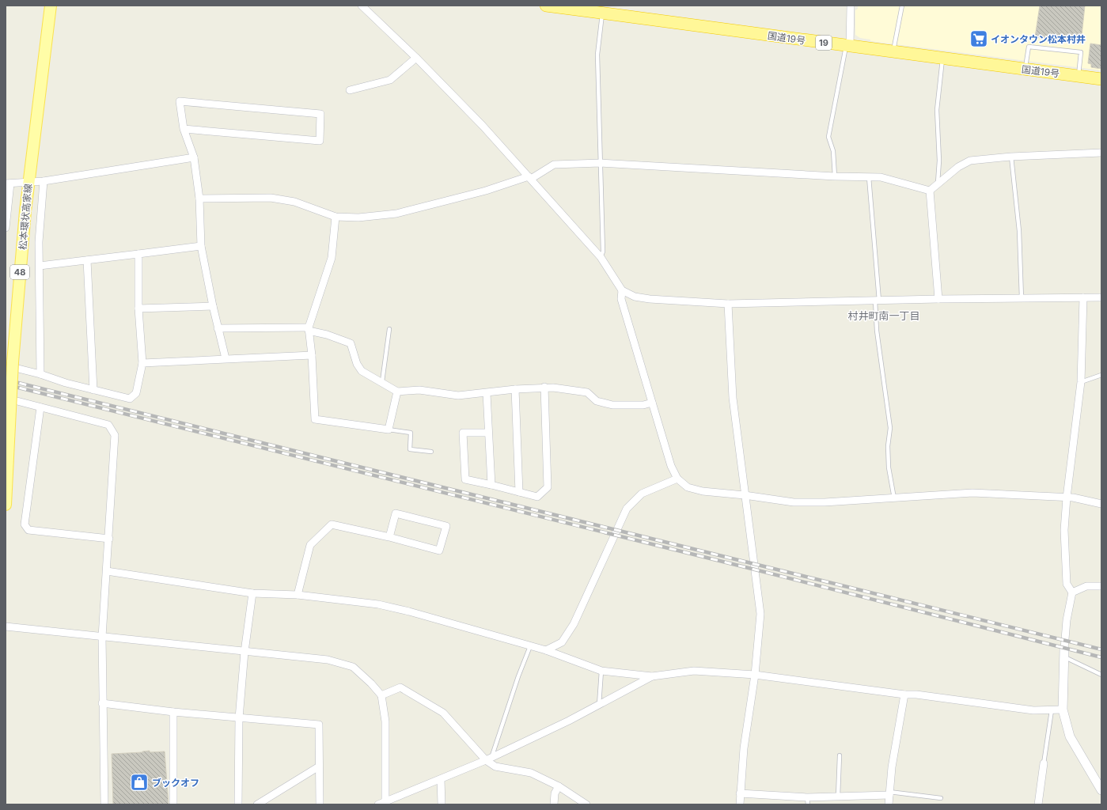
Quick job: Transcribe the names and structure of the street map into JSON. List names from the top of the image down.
{
  "streets": {
    "highway": ["国道19号", "19"],
    "main road": ["松本環状高家線", "48"]
  },
  "districts": ["村井町南一丁目"],
  "places": {
    "supermarket": ["イオンタウン松本村井"],
    "shop": ["ブックオフ"]
  }
}
